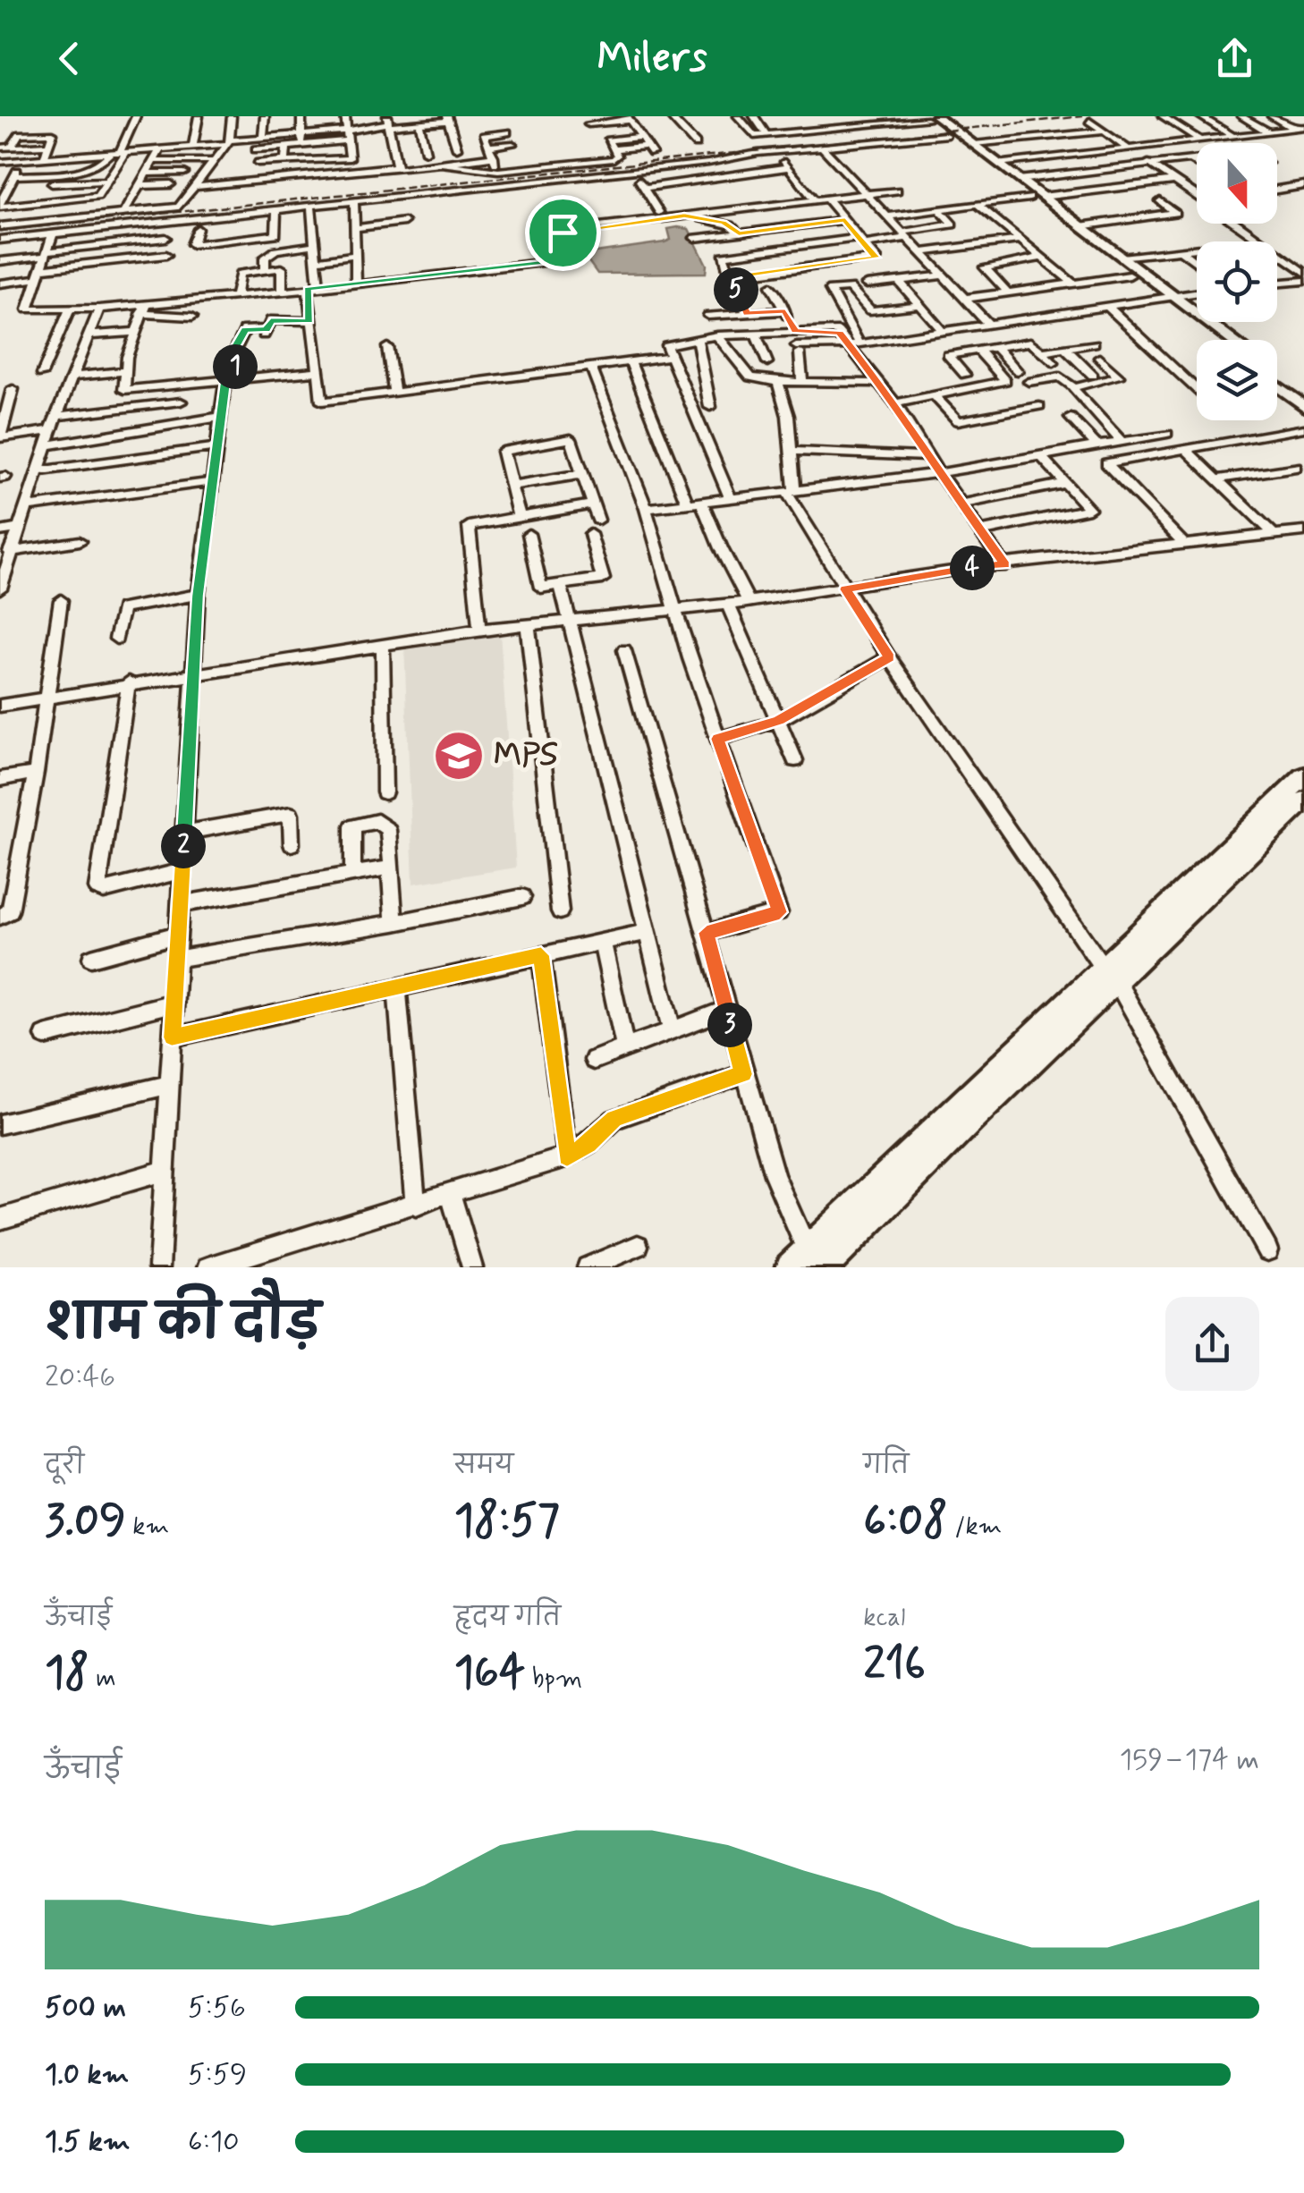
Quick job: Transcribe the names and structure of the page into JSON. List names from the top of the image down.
{
  "places": {
    "school or university": ["MPS"]
  },
  "north": "bottom",
  "page": {
    "header": "Milers",
    "pins": [
      "5",
      "1",
      "4",
      "2",
      "3"
    ],
    "heading": ["शाम की दौड़", "20:46"],
    "stats": [
      ["दूरी", "3.09 km"],
      ["समय", "18:57"],
      ["गति", "6:08 /km"],
      ["ऊँचाई", "18 m"],
      ["हृदय गति", "164 bpm"],
      ["kcal", "216"]
    ],
    "chart": ["ऊँचाई", "159–174 m"],
    "list": [
      {
        "name": "500 m",
        "note": "5:56"
      },
      {
        "name": "1.0 km",
        "note": "5:59"
      },
      {
        "name": "1.5 km",
        "note": "6:10"
      }
    ]
  }
}
